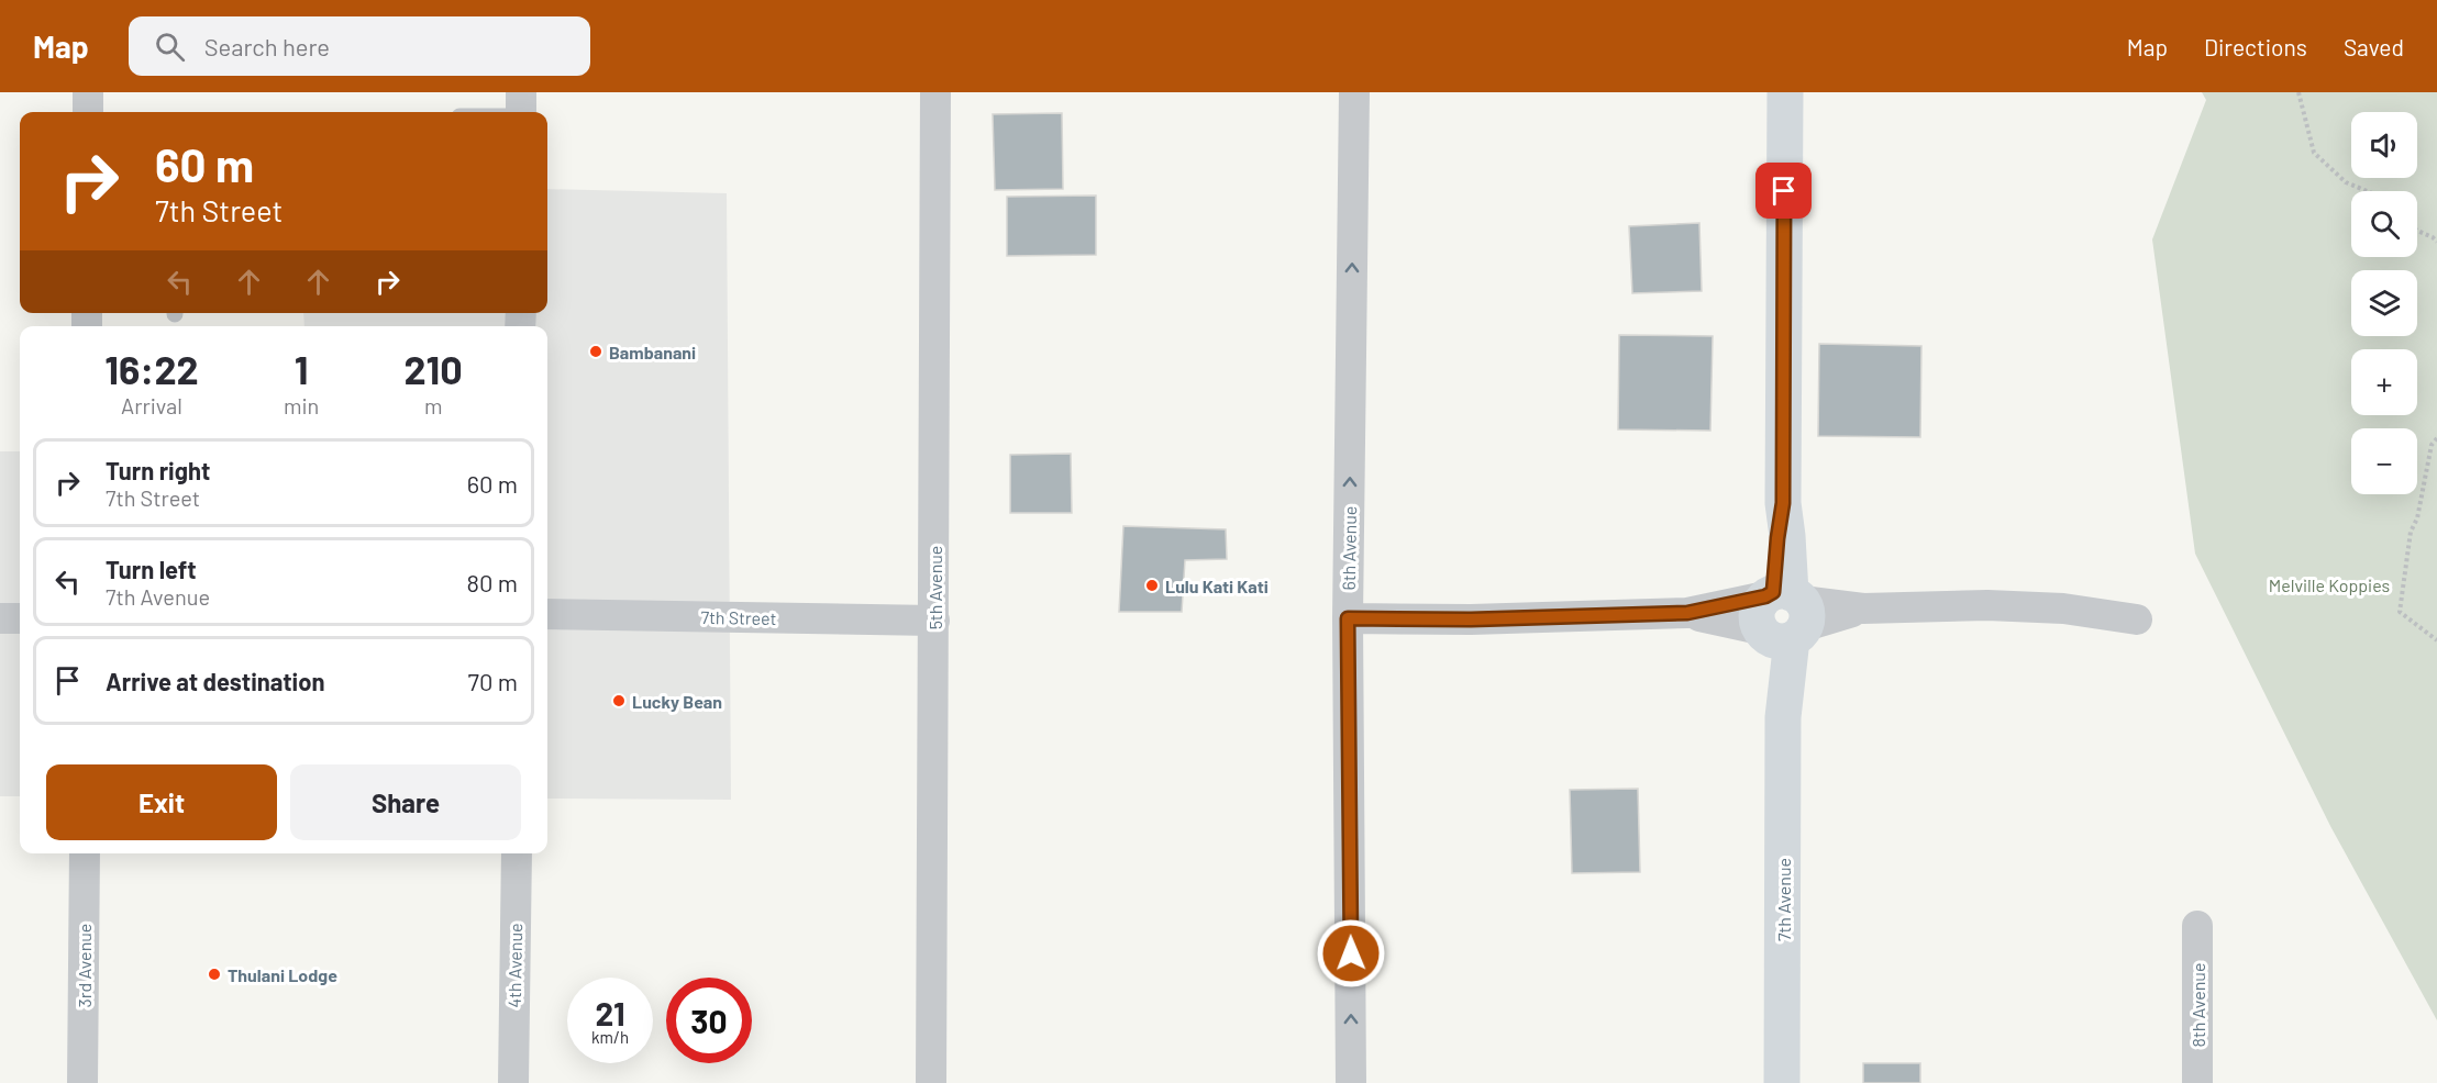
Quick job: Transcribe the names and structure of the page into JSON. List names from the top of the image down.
{
  "streets": {
    "street": [
      "6th Avenue",
      "5th Avenue",
      "7th Street",
      "7th Avenue",
      "3rd Avenue",
      "4th Avenue",
      "8th Avenue"
    ]
  },
  "crossings": [
    ["5th Avenue", "7th Street"]
  ],
  "one_way": ["6th Avenue"],
  "parks": ["Melville Koppies"],
  "places": [
    "Bambanani",
    "Lulu Kati Kati",
    "Lucky Bean",
    "Thulani Lodge"
  ],
  "page": {
    "header": "Map",
    "search": "Search here",
    "nav": ["Map", "Directions", "Saved"],
    "map_buttons": ["+", "−"],
    "turn": ["60 m", "7th Street"],
    "eta": [
      "16:22",
      "Arrival",
      "1",
      "min",
      "210",
      "m"
    ],
    "list": [
      {
        "name": "Turn right",
        "note": "7th Street",
        "value": "60 m"
      },
      {
        "name": "Turn left",
        "note": "7th Avenue",
        "value": "80 m"
      },
      {
        "name": "Arrive at destination",
        "value": "70 m"
      }
    ],
    "buttons": ["Exit", "Share"],
    "speed": "21 km/h",
    "limit": "30"
  }
}
